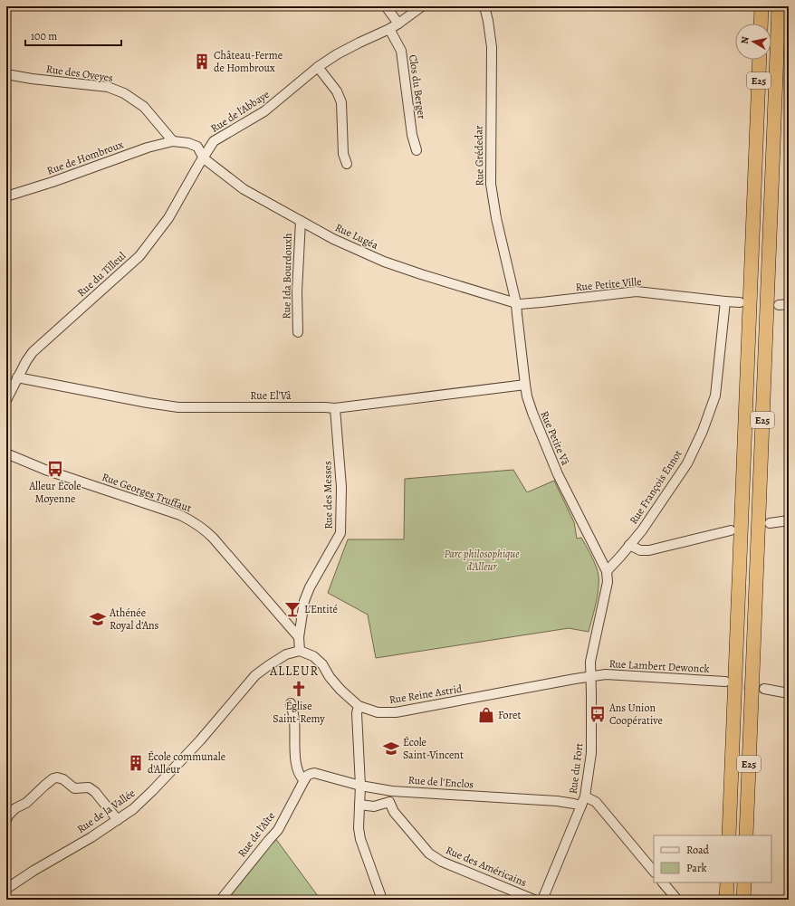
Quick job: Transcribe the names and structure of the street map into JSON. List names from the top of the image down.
{
  "streets": {
    "highway": ["E25"],
    "street": [
      "Rue des Oveyes",
      "Clos du Berger",
      "Rue de l'Abbaye",
      "Rue Grédedar",
      "Rue de Hombroux",
      "Rue Lugéa",
      "Rue du Tilleul",
      "Rue Ida Bourdouxh",
      "Rue Petite Ville",
      "Rue El'Vâ",
      "Rue Petite Vâ",
      "Rue François Ennot",
      "Rue Georges Truffaut",
      "Rue des Messes",
      "Rue Lambert Dewonck",
      "Rue Reine Astrid",
      "Rue du Fort",
      "Rue de l'Enclos",
      "Rue de la Vallée",
      "Rue de l'Aîte",
      "Rue des Américains"
    ]
  },
  "crossings": [
    ["Rue des Oveyes", "Rue de Hombroux"],
    ["Rue des Oveyes", "Rue Lugéa"],
    ["Clos du Berger", "Rue de l'Abbaye"],
    ["Rue de l'Abbaye", "Rue Lugéa"],
    ["Rue de l'Abbaye", "Rue du Tilleul"],
    ["Rue Grédedar", "Rue Lugéa"],
    ["Rue Grédedar", "Rue Petite Ville"],
    ["Rue Grédedar", "Rue Petite Vâ"],
    ["Rue de Hombroux", "Rue Lugéa"],
    ["Rue Lugéa", "Rue du Tilleul"],
    ["Rue Lugéa", "Rue Ida Bourdouxh"],
    ["Rue Lugéa", "Rue Petite Ville"],
    ["Rue Lugéa", "Rue Petite Vâ"],
    ["Rue du Tilleul", "Rue El'Vâ"],
    ["Rue Petite Ville", "Rue Petite Vâ"],
    ["Rue Petite Ville", "Rue François Ennot"],
    ["Rue El'Vâ", "Rue Petite Vâ"],
    ["Rue El'Vâ", "Rue des Messes"],
    ["Rue Petite Vâ", "Rue François Ennot"],
    ["Rue Georges Truffaut", "Rue des Messes"],
    ["Rue Lambert Dewonck", "Rue Reine Astrid"],
    ["Rue Lambert Dewonck", "Rue du Fort"],
    ["Rue Reine Astrid", "Rue du Fort"],
    ["Rue Reine Astrid", "Rue de la Vallée"],
    ["Rue du Fort", "Rue de l'Enclos"],
    ["Rue de l'Enclos", "Rue de l'Aîte"]
  ],
  "districts": ["ALLEUR"],
  "parks": ["Parc philosophique d'Alleur"],
  "places": {
    "building": ["Château-Ferme de Hombroux", "École communale d'Alleur"],
    "bus stop": ["Alleur École Moyenne", "Ans Union Coopérative"],
    "bar": ["L'Entité"],
    "school or university": ["Athénée Royal d’Ans", "École Saint-Vincent"],
    "church": ["Église Saint-Remy"],
    "shop": ["Foret"]
  },
  "legend": ["Road", "Park"],
  "scale_bar": "100 m",
  "north": "left"
}
